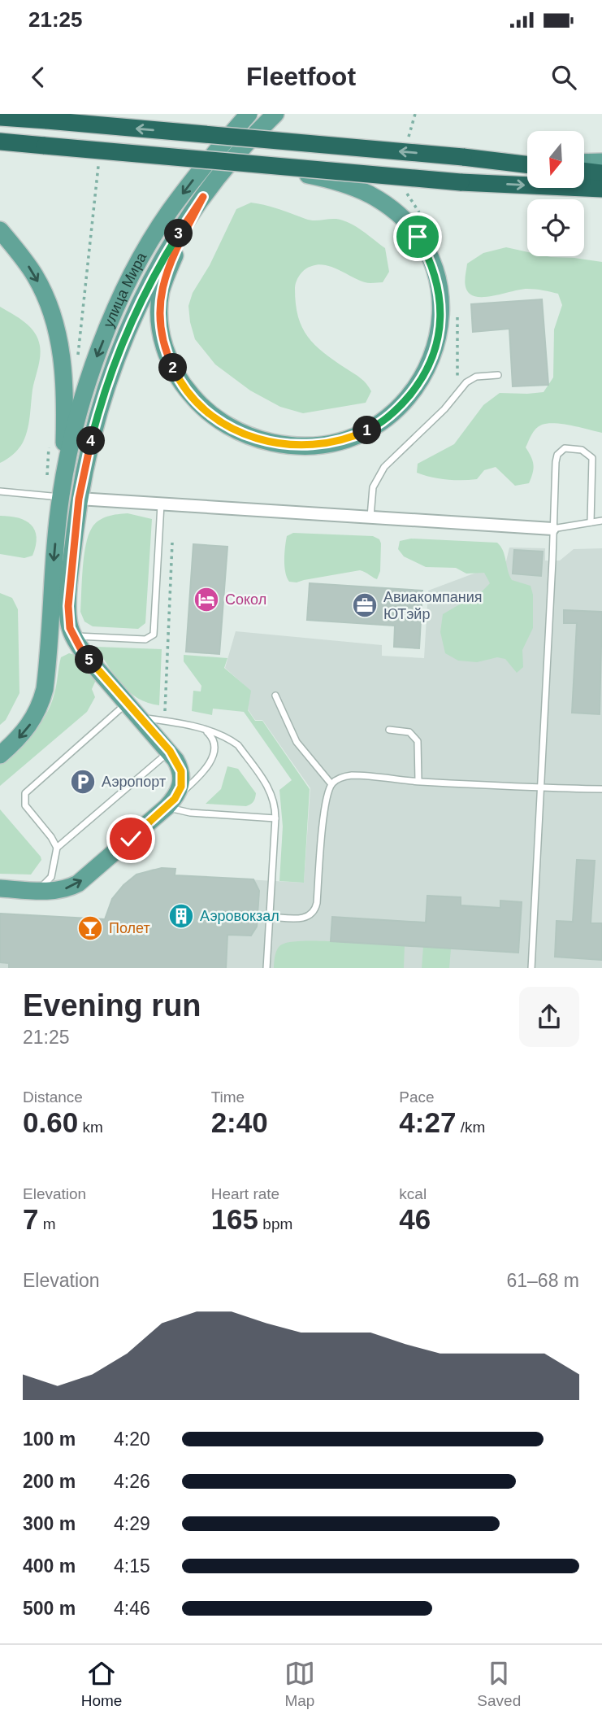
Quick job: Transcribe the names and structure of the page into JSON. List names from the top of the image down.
{
  "streets": {
    "main road": ["улица Мира"]
  },
  "places": {
    "hotel": ["Сокол"],
    "office": ["Авиакомпания ЮТэйр"],
    "parking": ["Аэропорт"],
    "building": ["Аэровокзал"],
    "bar": ["Полет"]
  },
  "north": "bottom",
  "page": {
    "status": "21:25",
    "header": "Fleetfoot",
    "pins": [
      "3",
      "2",
      "1",
      "4",
      "5"
    ],
    "heading": ["Evening run", "21:25"],
    "stats": [
      ["Distance", "0.60 km"],
      ["Time", "2:40"],
      ["Pace", "4:27 /km"],
      ["Elevation", "7 m"],
      ["Heart rate", "165 bpm"],
      ["kcal", "46"]
    ],
    "chart": ["Elevation", "61–68 m"],
    "list": [
      {
        "name": "100 m",
        "note": "4:20"
      },
      {
        "name": "200 m",
        "note": "4:26"
      },
      {
        "name": "300 m",
        "note": "4:29"
      },
      {
        "name": "400 m",
        "note": "4:15"
      },
      {
        "name": "500 m",
        "note": "4:46"
      }
    ],
    "tabs": ["Home", "Map", "Saved"]
  }
}
